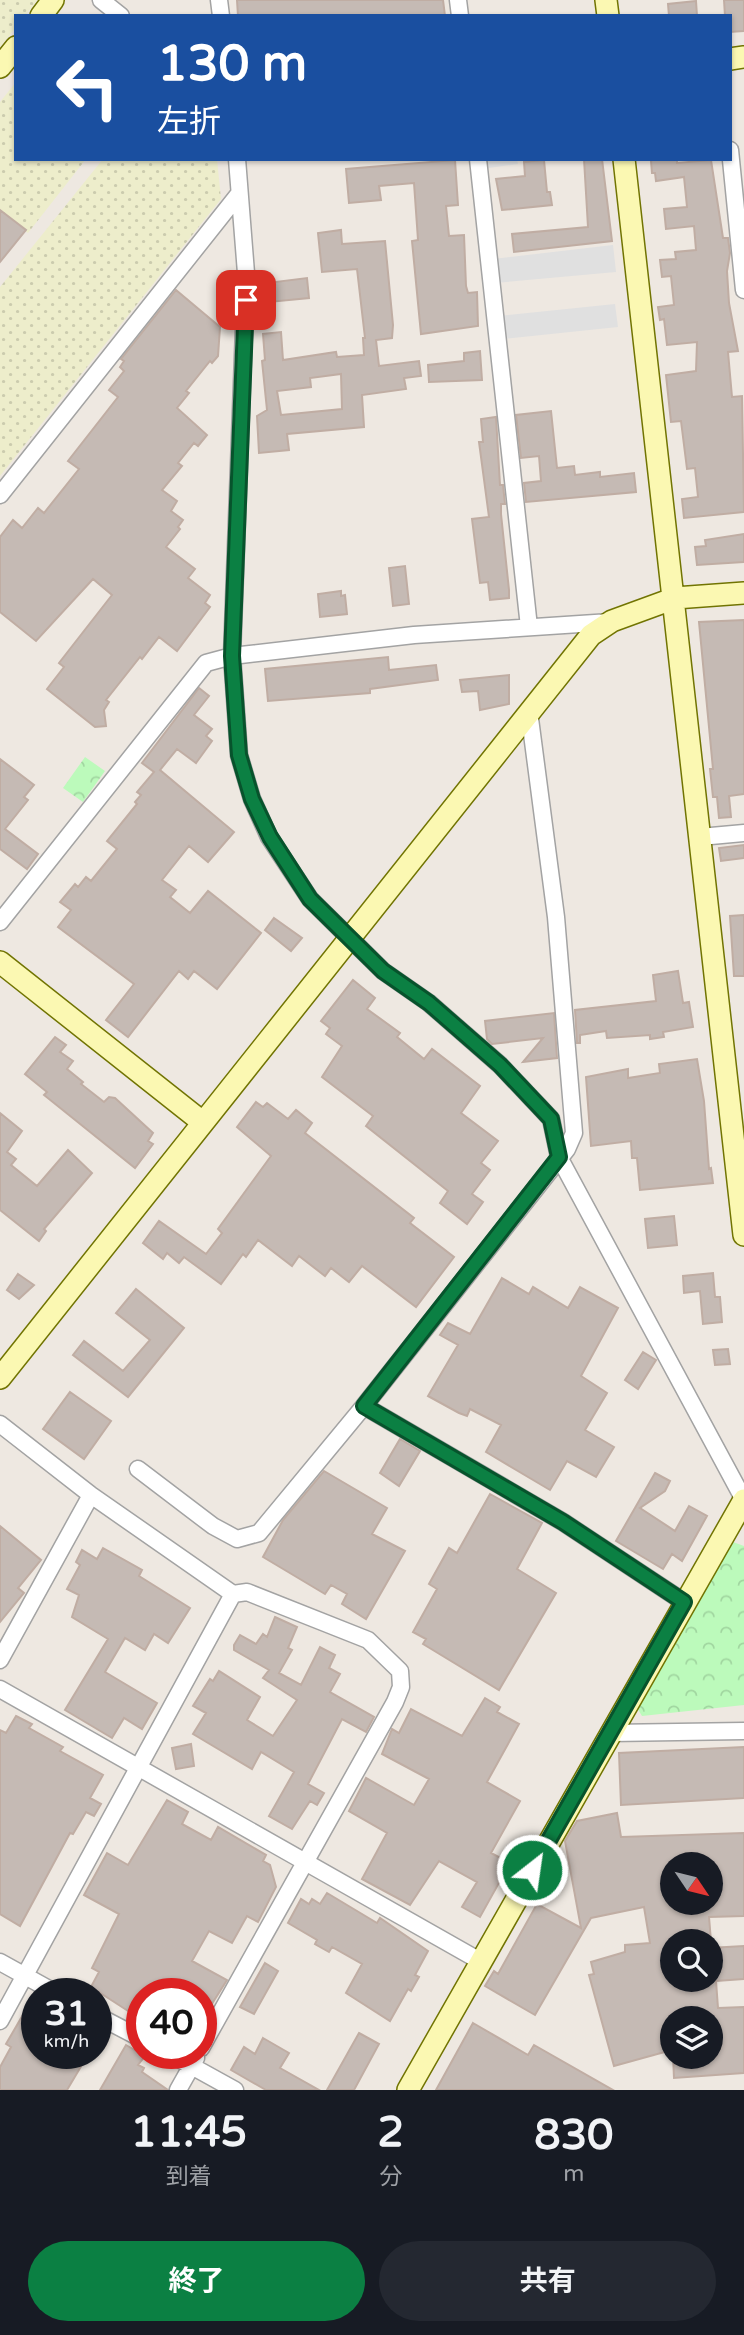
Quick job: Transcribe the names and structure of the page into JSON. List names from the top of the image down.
{
  "north": "bottom right",
  "page": {
    "turn": ["130 m", "左折"],
    "speed": "31 km/h",
    "limit": "40",
    "eta": [
      "11:45",
      "到着",
      "2",
      "分",
      "830",
      "m"
    ],
    "buttons": ["終了", "共有"]
  }
}
